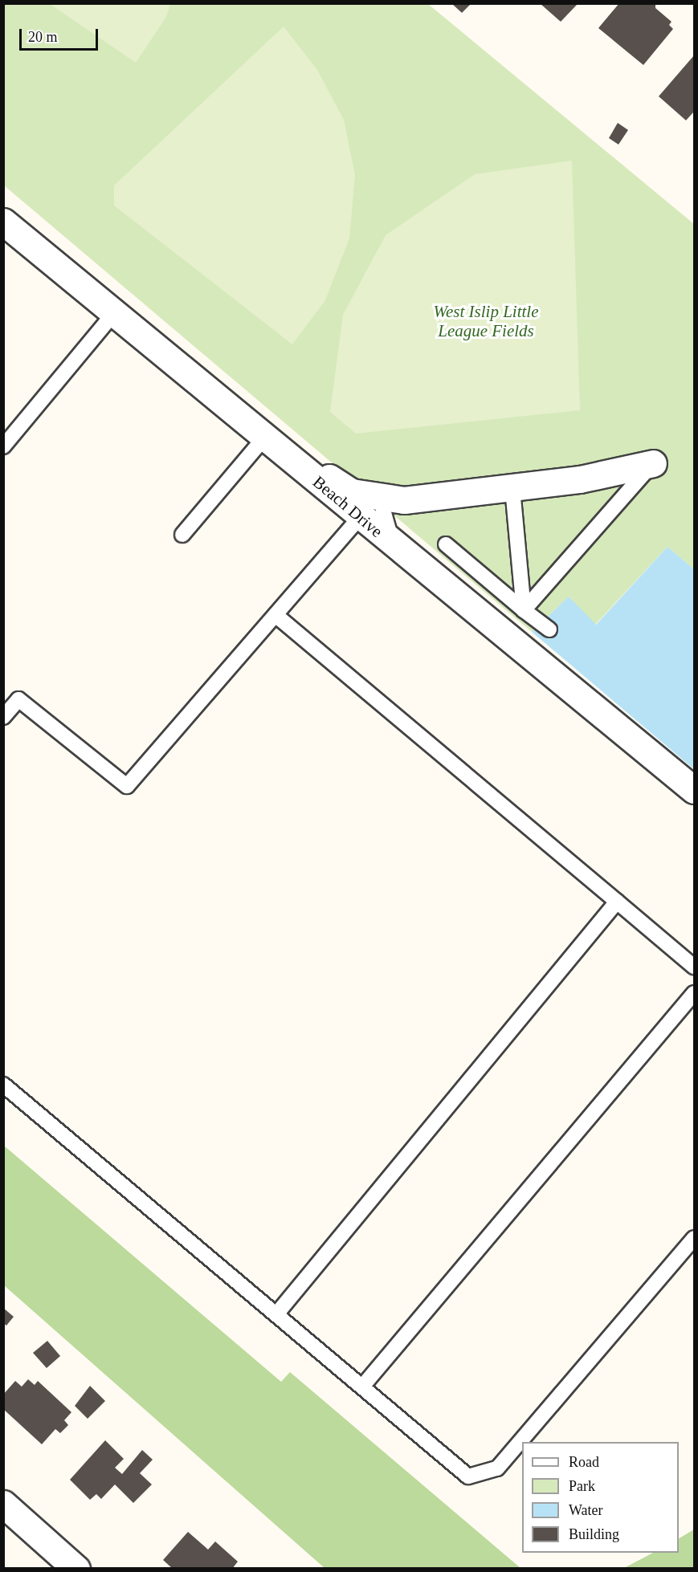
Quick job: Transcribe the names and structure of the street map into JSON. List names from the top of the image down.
{
  "streets": {
    "street": ["Beach Drive"]
  },
  "parks": ["West Islip Little League Fields"],
  "legend": [
    "Road",
    "Park",
    "Water",
    "Building"
  ],
  "scale_bar": "20 m"
}
